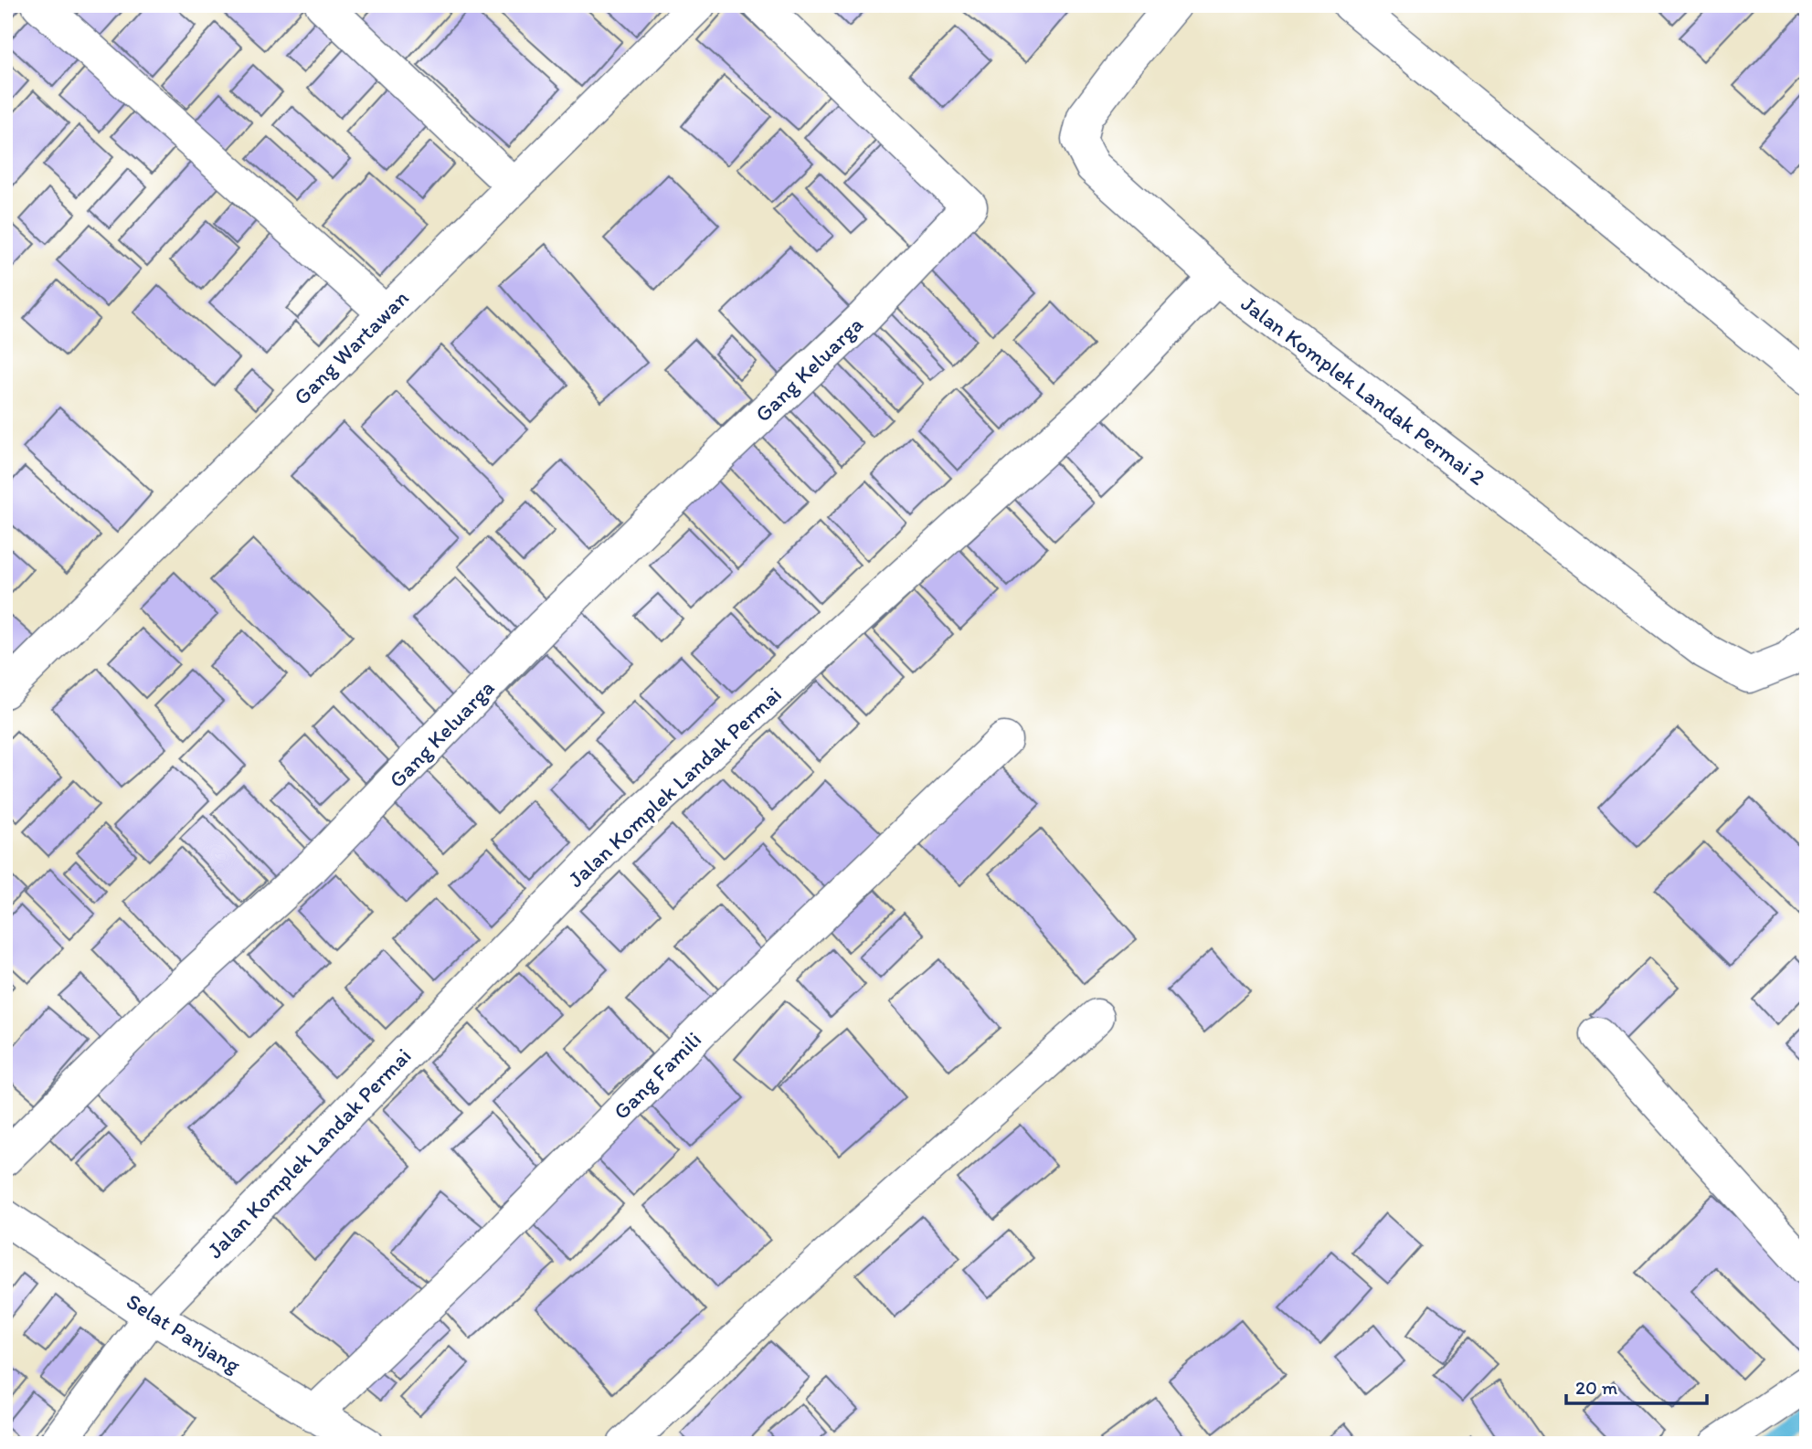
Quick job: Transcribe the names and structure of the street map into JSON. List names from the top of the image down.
{
  "streets": {
    "street": [
      "Gang Wartawan",
      "Gang Keluarga",
      "Jalan Komplek Landak Permai 2",
      "Jalan Komplek Landak Permai",
      "Gang Famili",
      "Selat Panjang"
    ]
  },
  "crossings": [
    ["Jalan Komplek Landak Permai 2", "Jalan Komplek Landak Permai"],
    ["Jalan Komplek Landak Permai", "Selat Panjang"],
    ["Gang Famili", "Selat Panjang"]
  ],
  "scale_bar": "20 m"
}
